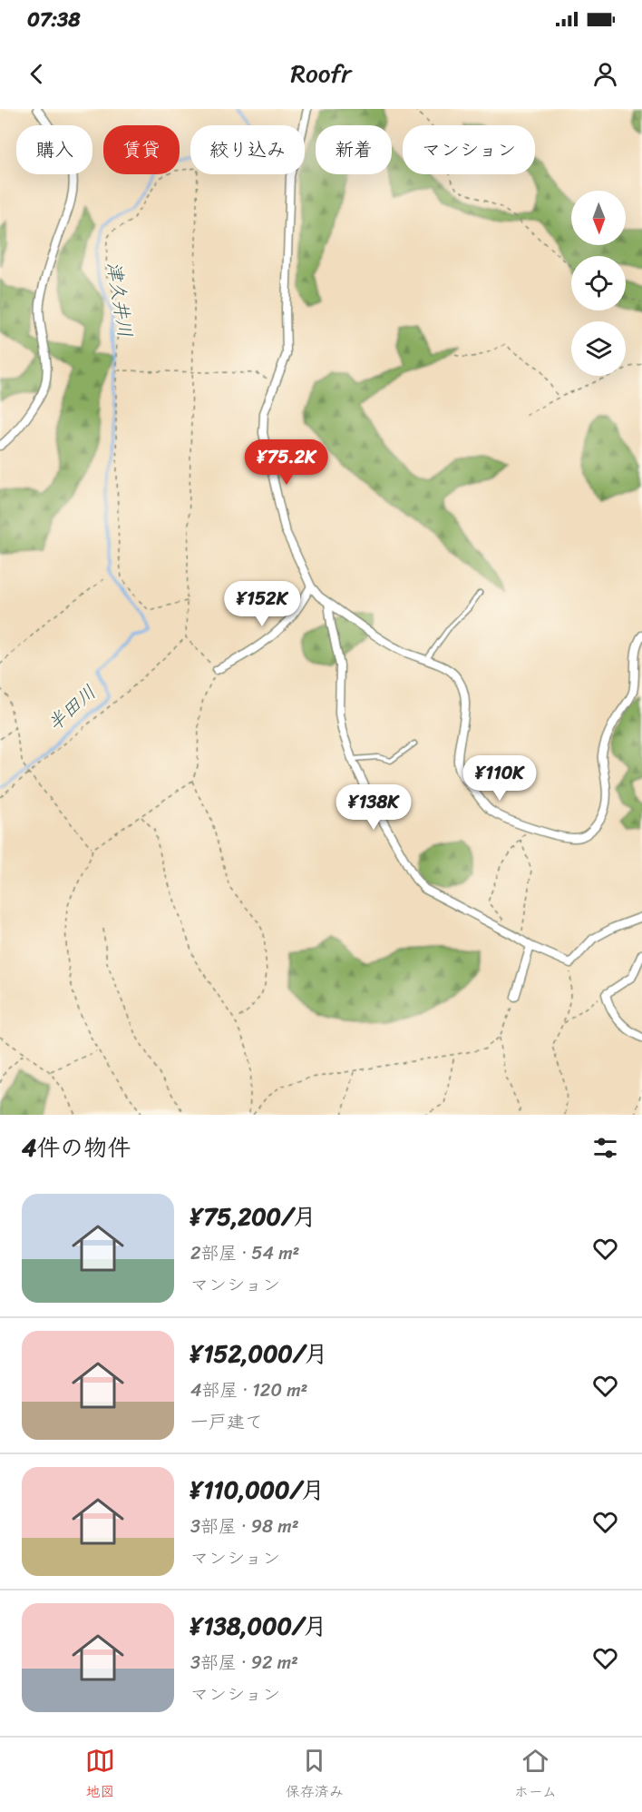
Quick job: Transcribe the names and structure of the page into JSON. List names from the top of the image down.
{
  "water": ["津久井川", "半田川"],
  "north": "bottom",
  "page": {
    "status": "07:38",
    "header": "Roofr",
    "chip": [
      "購入",
      "賃貸",
      "絞り込み",
      "新着",
      "マンション"
    ],
    "price": [
      "¥75.2K",
      "¥152K",
      "¥110K",
      "¥138K"
    ],
    "heading": "4件の物件",
    "list": [
      {
        "name": "¥75,200/月",
        "note": "2部屋 · 54 m² · マンション"
      },
      {
        "name": "¥152,000/月",
        "note": "4部屋 · 120 m² · 一戸建て"
      },
      {
        "name": "¥110,000/月",
        "note": "3部屋 · 98 m² · マンション"
      },
      {
        "name": "¥138,000/月",
        "note": "3部屋 · 92 m² · マンション"
      }
    ],
    "tabs": ["地図", "保存済み", "ホーム"]
  }
}
